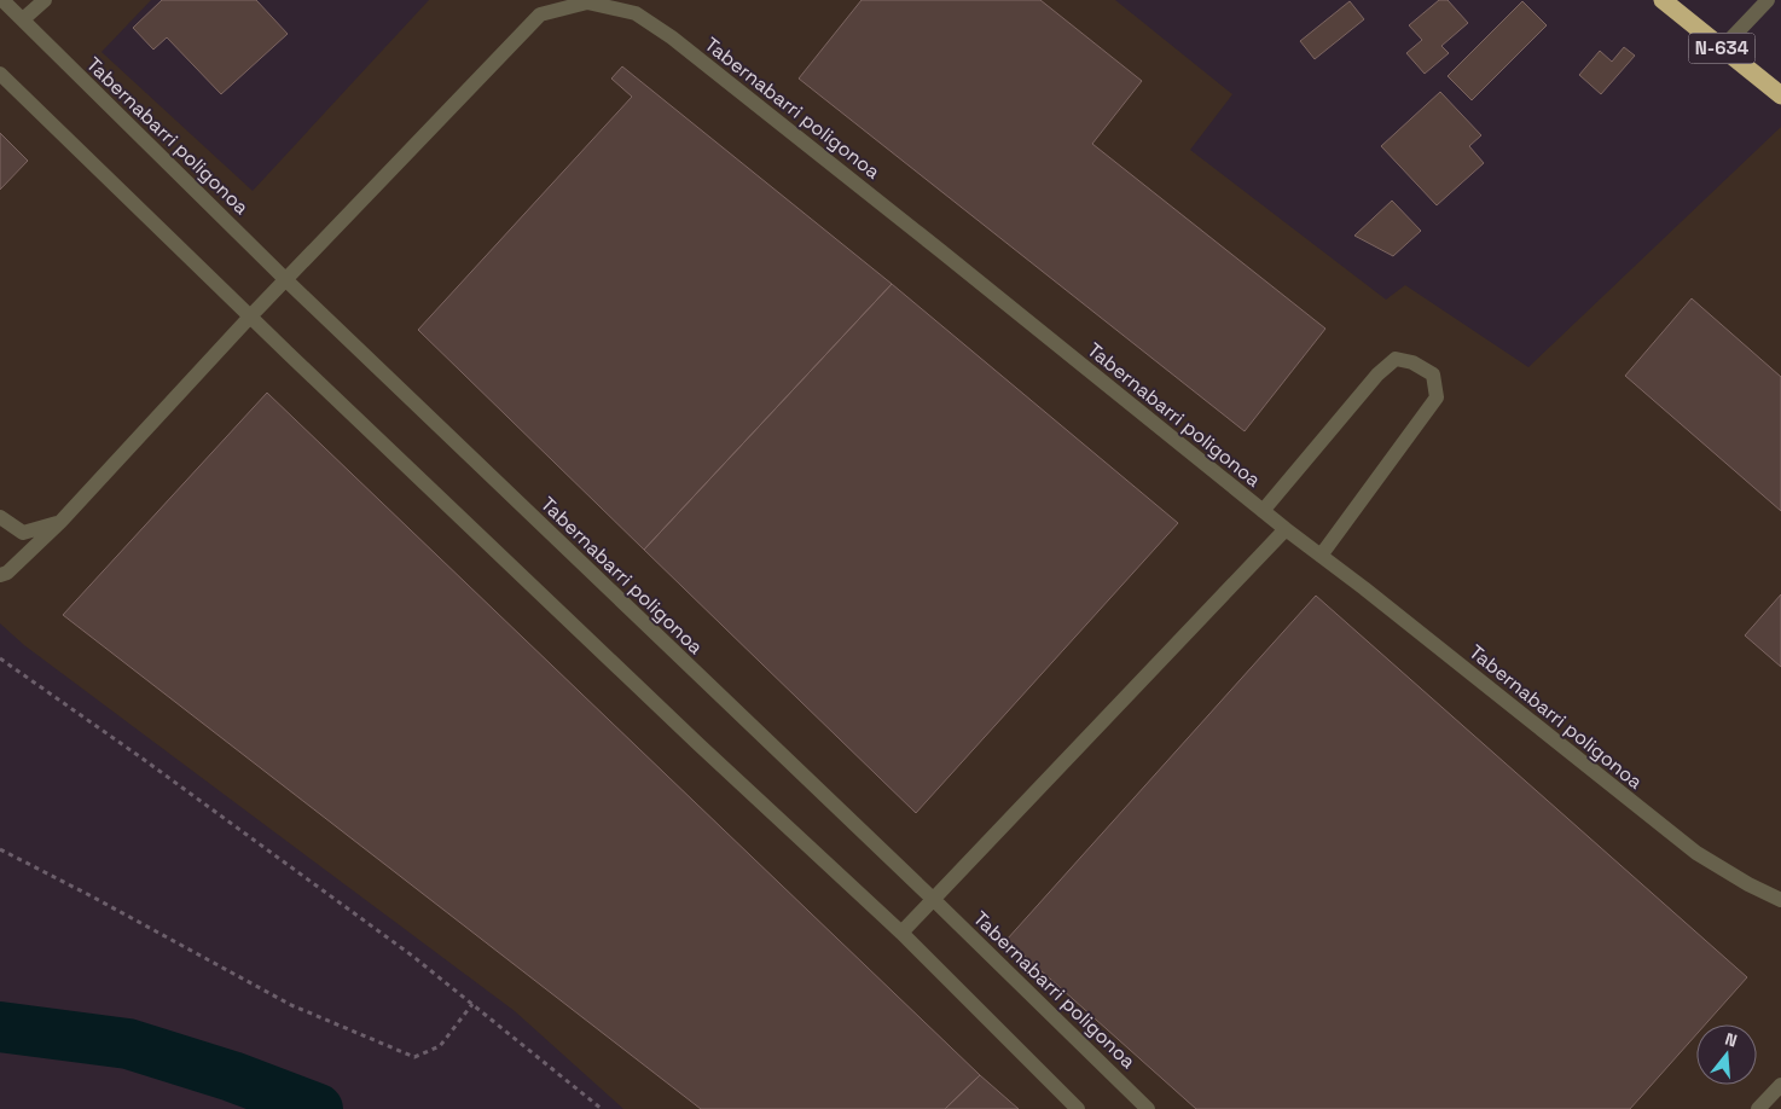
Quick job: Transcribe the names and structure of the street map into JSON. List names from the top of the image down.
{
  "streets": {
    "highway": ["N-634"],
    "street": ["Tabernabarri poligonoa"]
  },
  "north": "top"
}
